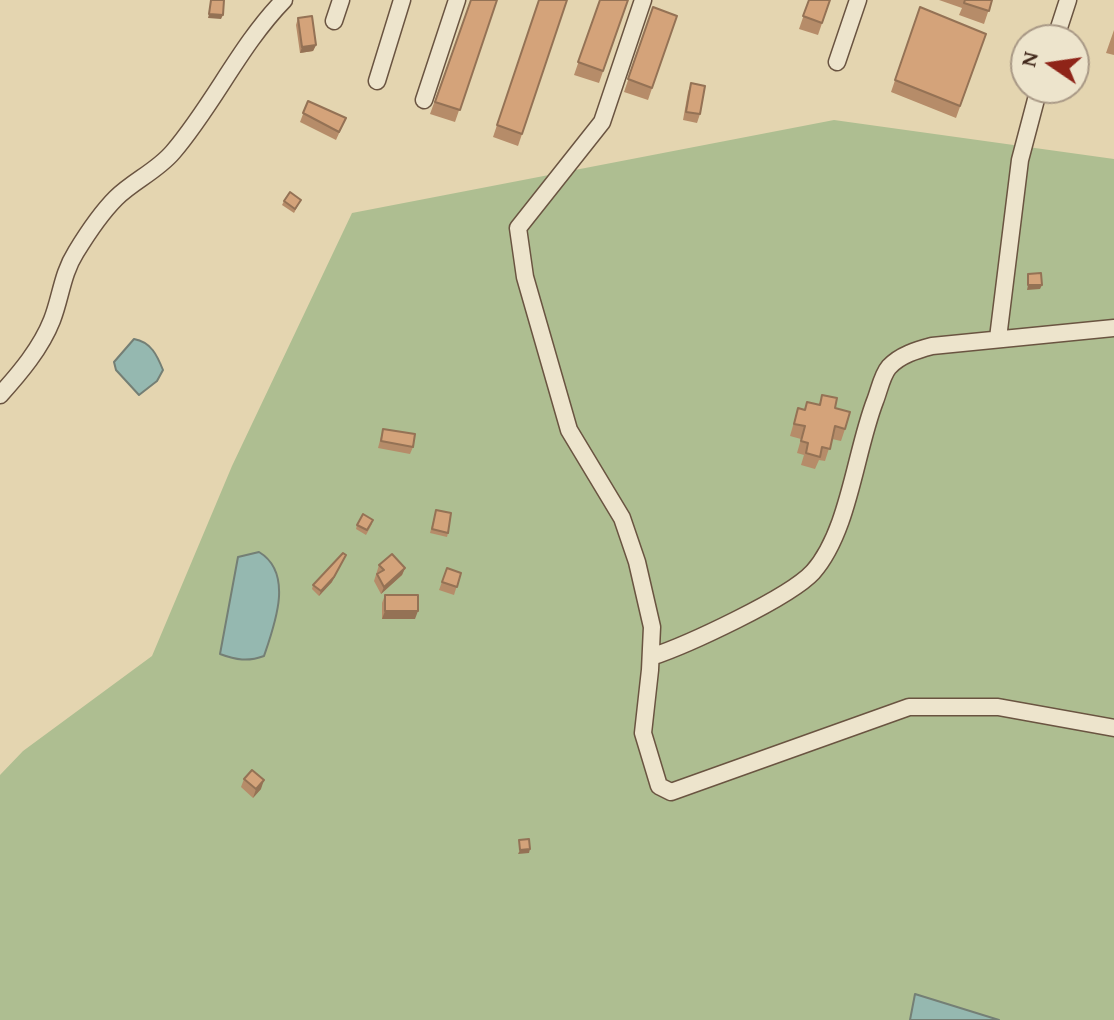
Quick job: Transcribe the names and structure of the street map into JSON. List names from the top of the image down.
{
  "north": "left"
}
